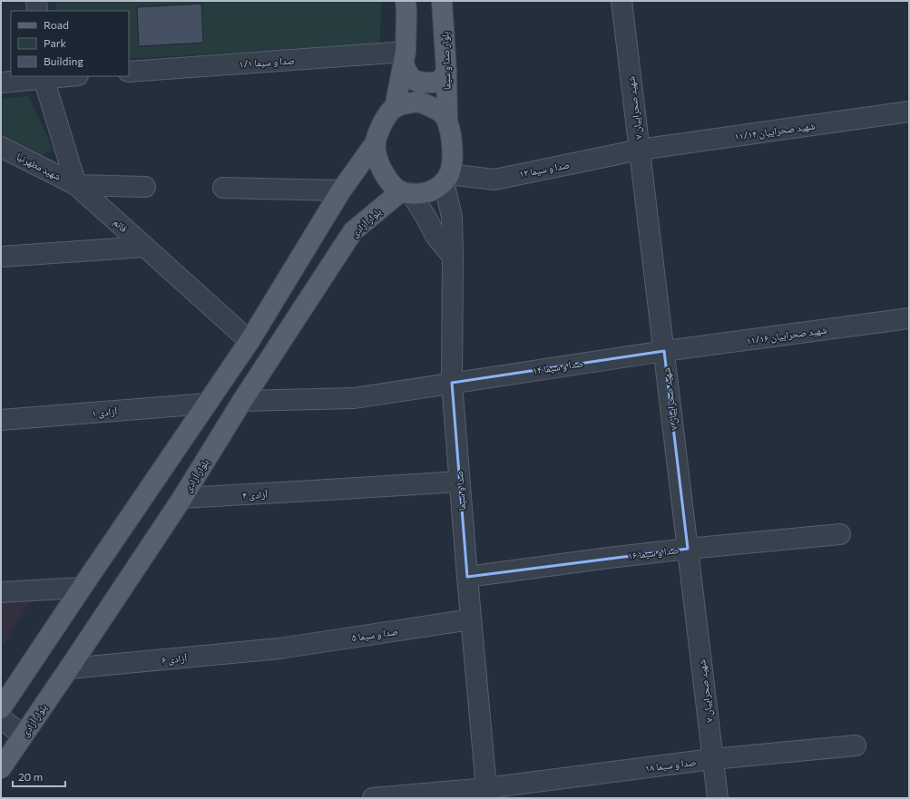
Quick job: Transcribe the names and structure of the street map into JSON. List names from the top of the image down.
{
  "streets": {
    "main road": ["بلوار صدا و سیما", "بلوار آزادی"],
    "street": [
      "صدا و سیما ۱/۱",
      "شهید صحراییان ۷",
      "شهید صحراییان ۱۱/۱۴",
      "شهید مطهرنیا",
      "صدا و سیما ۱۲",
      "قائم",
      "شهید صحراییان ۱۱/۱۶",
      "صدا و سیما ۱۴",
      "آزادی ۱",
      "صدا و سیما",
      "آزادی ۴",
      "صدا و سیما ۱۶",
      "صدا و سیما ۵",
      "آزادی ۶",
      "صدا و سیما ۱۸"
    ]
  },
  "crossings": [
    ["بلوار صدا و سیما", "صدا و سیما ۱۲"],
    ["بلوار صدا و سیما", "بلوار آزادی"],
    ["بلوار صدا و سیما", "صدا و سیما"],
    ["شهید صحراییان ۷", "شهید صحراییان ۱۱/۱۴"],
    ["شهید صحراییان ۷", "صدا و سیما ۱۲"],
    ["شهید صحراییان ۷", "شهید صحراییان ۱۱/۱۶"],
    ["شهید صحراییان ۷", "صدا و سیما ۱۴"],
    ["شهید صحراییان ۷", "صدا و سیما ۱۶"],
    ["شهید صحراییان ۷", "صدا و سیما ۱۸"],
    ["شهید صحراییان ۱۱/۱۴", "صدا و سیما ۱۲"],
    ["شهید مطهرنیا", "قائم"],
    ["صدا و سیما ۱۲", "بلوار آزادی"],
    ["صدا و سیما ۱۲", "صدا و سیما"],
    ["بلوار آزادی", "صدا و سیما ۱۴"],
    ["بلوار آزادی", "صدا و سیما"],
    ["بلوار آزادی", "آزادی ۴"],
    ["بلوار آزادی", "آزادی ۶"],
    ["شهید صحراییان ۱۱/۱۶", "صدا و سیما ۱۴"],
    ["صدا و سیما ۱۴", "صدا و سیما"],
    ["صدا و سیما", "آزادی ۴"],
    ["صدا و سیما", "صدا و سیما ۱۶"],
    ["صدا و سیما", "صدا و سیما ۵"],
    ["صدا و سیما", "صدا و سیما ۱۸"],
    ["صدا و سیما ۵", "آزادی ۶"]
  ],
  "legend": ["Road", "Park", "Building"],
  "scale_bar": "20 m"
}
